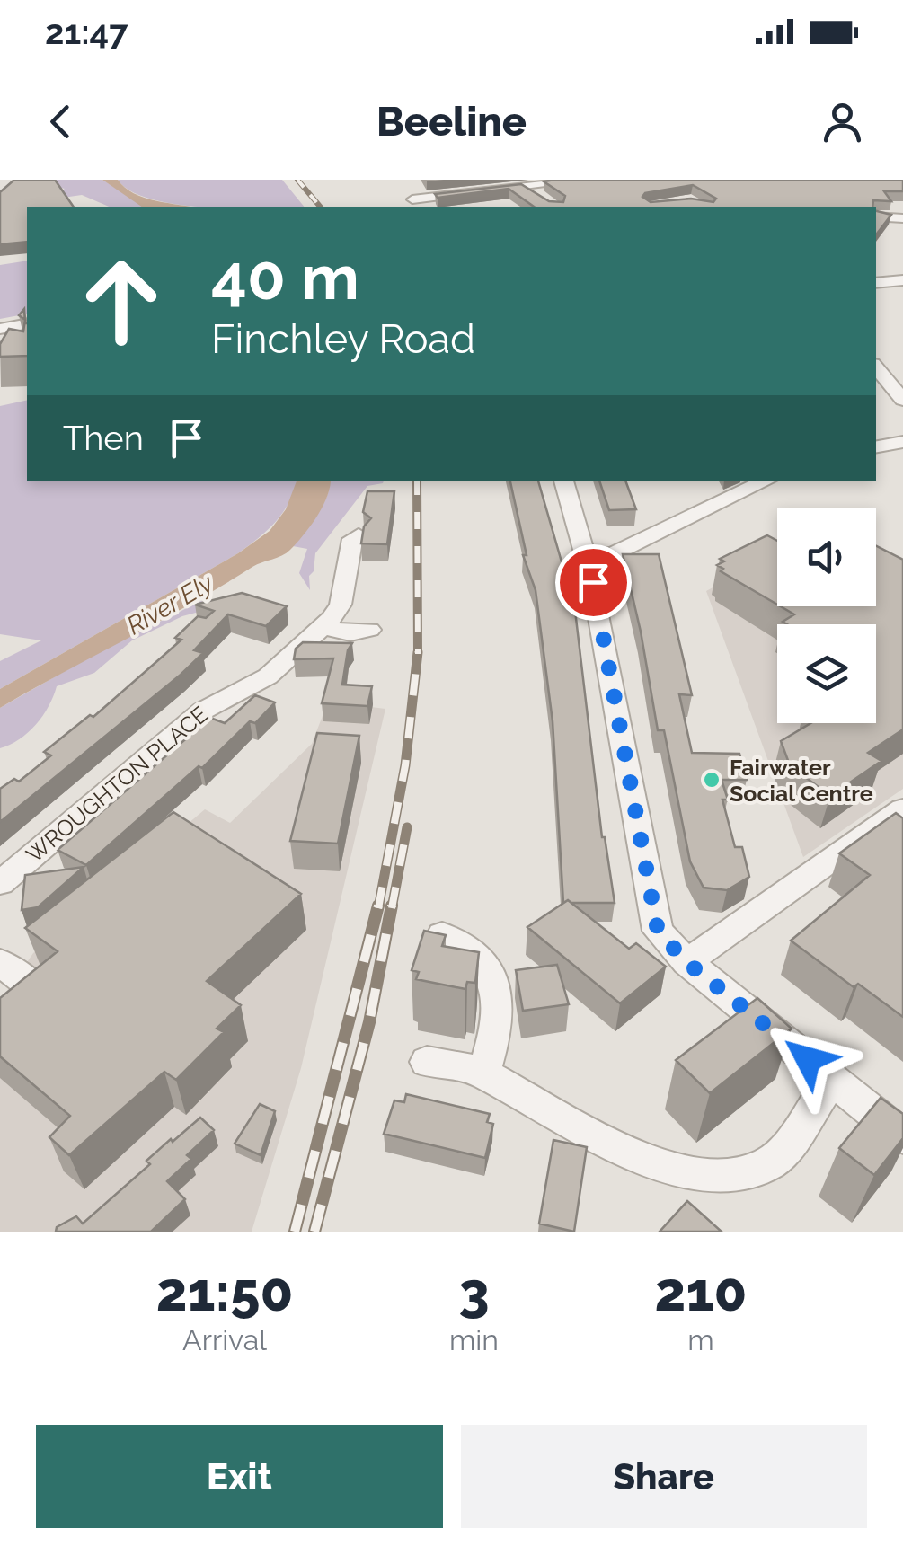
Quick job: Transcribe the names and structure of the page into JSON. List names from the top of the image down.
{
  "streets": {
    "street": ["WROUGHTON PLACE"]
  },
  "water": ["River Ely"],
  "places": ["Fairwater Social Centre"],
  "page": {
    "status": "21:47",
    "header": "Beeline",
    "turn": ["40 m", "Finchley Road"],
    "then": "Then",
    "eta": [
      "21:50",
      "Arrival",
      "3",
      "min",
      "210",
      "m"
    ],
    "buttons": ["Exit", "Share"]
  }
}
